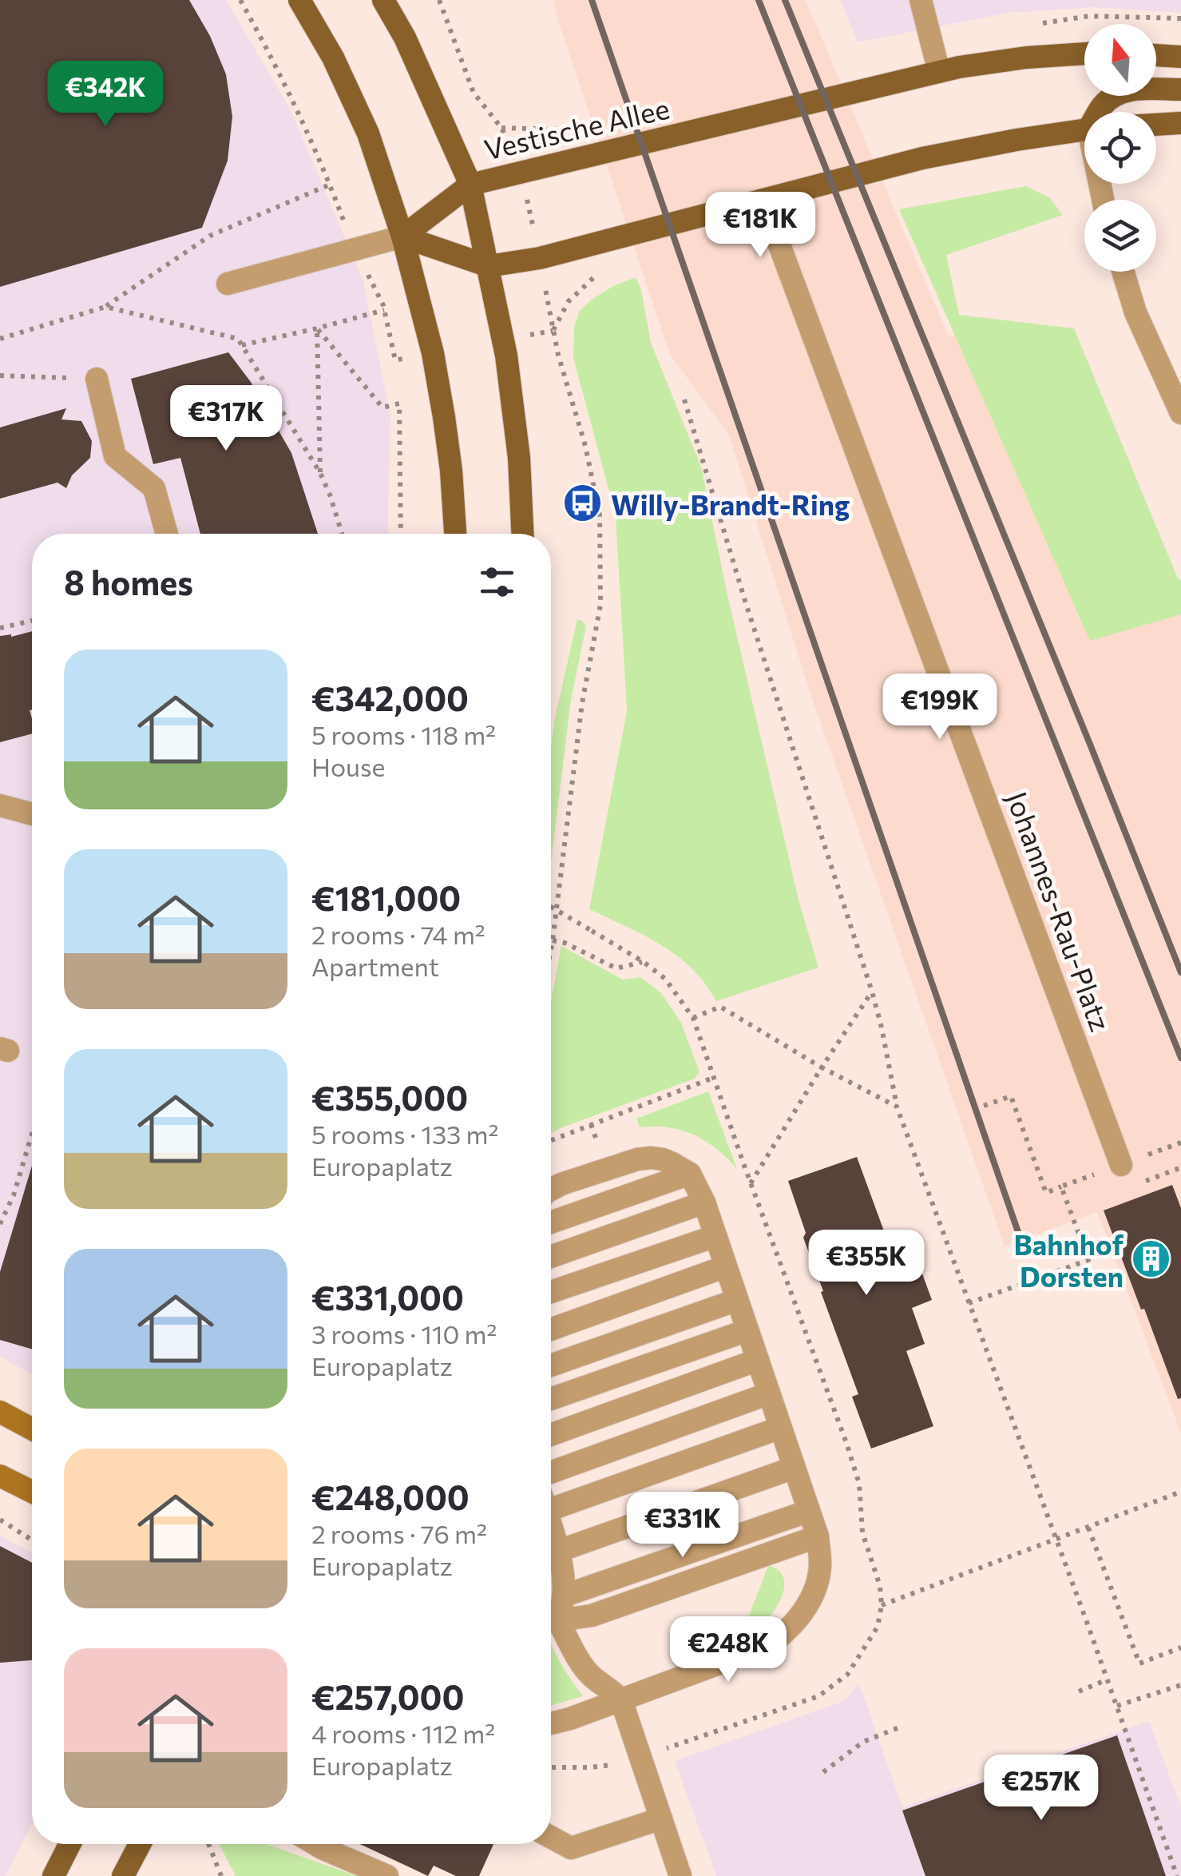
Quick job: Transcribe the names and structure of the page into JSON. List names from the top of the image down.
{
  "streets": {
    "main road": ["Vestische Allee"],
    "street": ["Johannes-Rau-Platz"]
  },
  "places": {
    "bus stop": ["Willy-Brandt-Ring"],
    "building": ["Bahnhof Dorsten"]
  },
  "north": "top",
  "page": {
    "price": [
      "€342K",
      "€181K",
      "€317K",
      "€199K",
      "€355K",
      "€331K",
      "€248K",
      "€257K"
    ],
    "heading": "8 homes",
    "list": [
      {
        "name": "€342,000",
        "note": "5 rooms · 118 m² · House"
      },
      {
        "name": "€181,000",
        "note": "2 rooms · 74 m² · Apartment"
      },
      {
        "name": "€355,000",
        "note": "5 rooms · 133 m² · Europaplatz"
      },
      {
        "name": "€331,000",
        "note": "3 rooms · 110 m² · Europaplatz"
      },
      {
        "name": "€248,000",
        "note": "2 rooms · 76 m² · Europaplatz"
      },
      {
        "name": "€257,000",
        "note": "4 rooms · 112 m² · Europaplatz"
      }
    ]
  }
}
